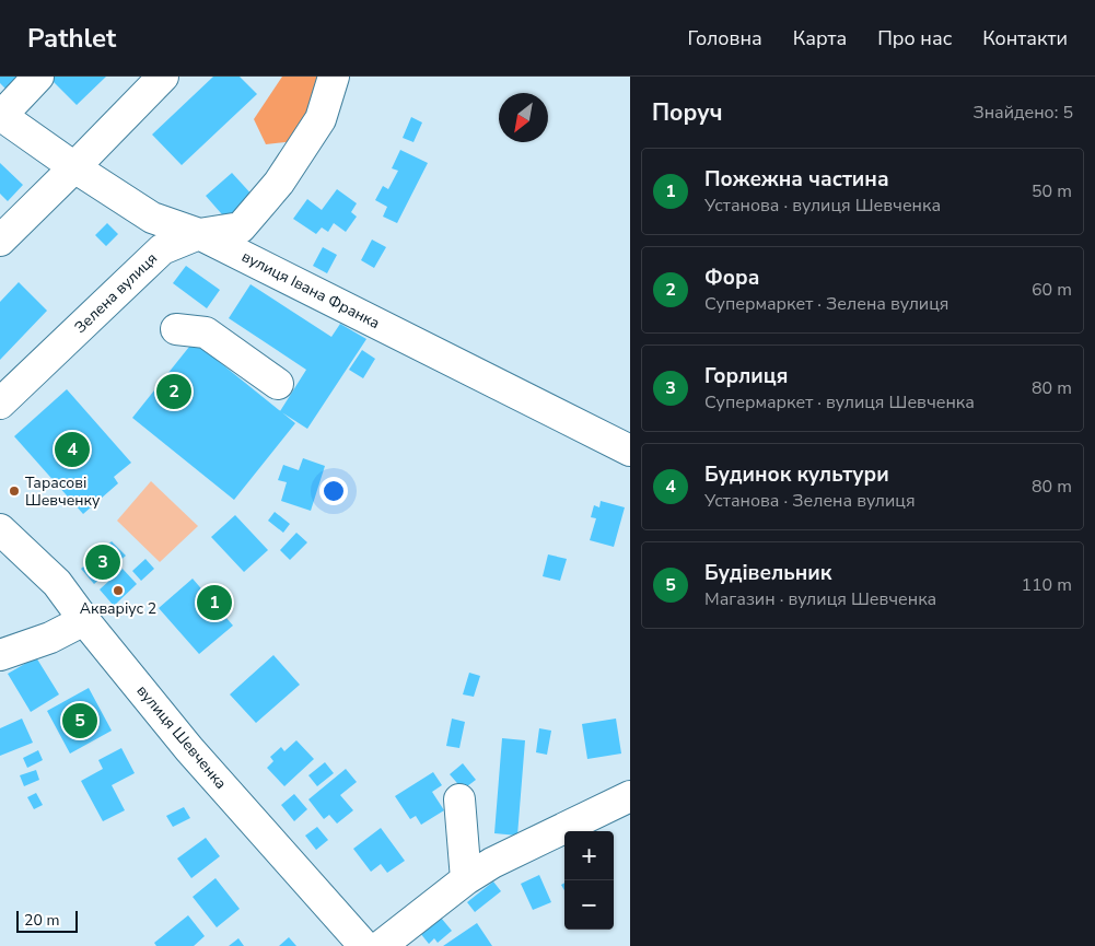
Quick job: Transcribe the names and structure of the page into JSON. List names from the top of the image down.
{
  "streets": {
    "street": ["вулиця Івана Франка", "Зелена вулиця", "вулиця Шевченка"]
  },
  "crossings": [
    ["вулиця Івана Франка", "Зелена вулиця"]
  ],
  "places": ["Тарасові Шевченку", "Акваріус 2"],
  "scale_bar": "20 m",
  "north": "bottom left",
  "page": {
    "header": "Pathlet",
    "nav": [
      "Головна",
      "Карта",
      "Про нас",
      "Контакти"
    ],
    "heading": ["Поруч", "Знайдено: 5"],
    "list": [
      {
        "mark": "1",
        "name": "Пожежна частина",
        "note": "Установа · вулиця Шевченка",
        "value": "50 m"
      },
      {
        "mark": "2",
        "name": "Фора",
        "note": "Супермаркет · Зелена вулиця",
        "value": "60 m"
      },
      {
        "mark": "3",
        "name": "Горлиця",
        "note": "Супермаркет · вулиця Шевченка",
        "value": "80 m"
      },
      {
        "mark": "4",
        "name": "Будинок культури",
        "note": "Установа · Зелена вулиця",
        "value": "80 m"
      },
      {
        "mark": "5",
        "name": "Будівельник",
        "note": "Магазин · вулиця Шевченка",
        "value": "110 m"
      }
    ],
    "pins": [
      "2",
      "4",
      "3",
      "1",
      "5"
    ],
    "map_buttons": ["+", "−"],
    "scale": "20 m"
  }
}
